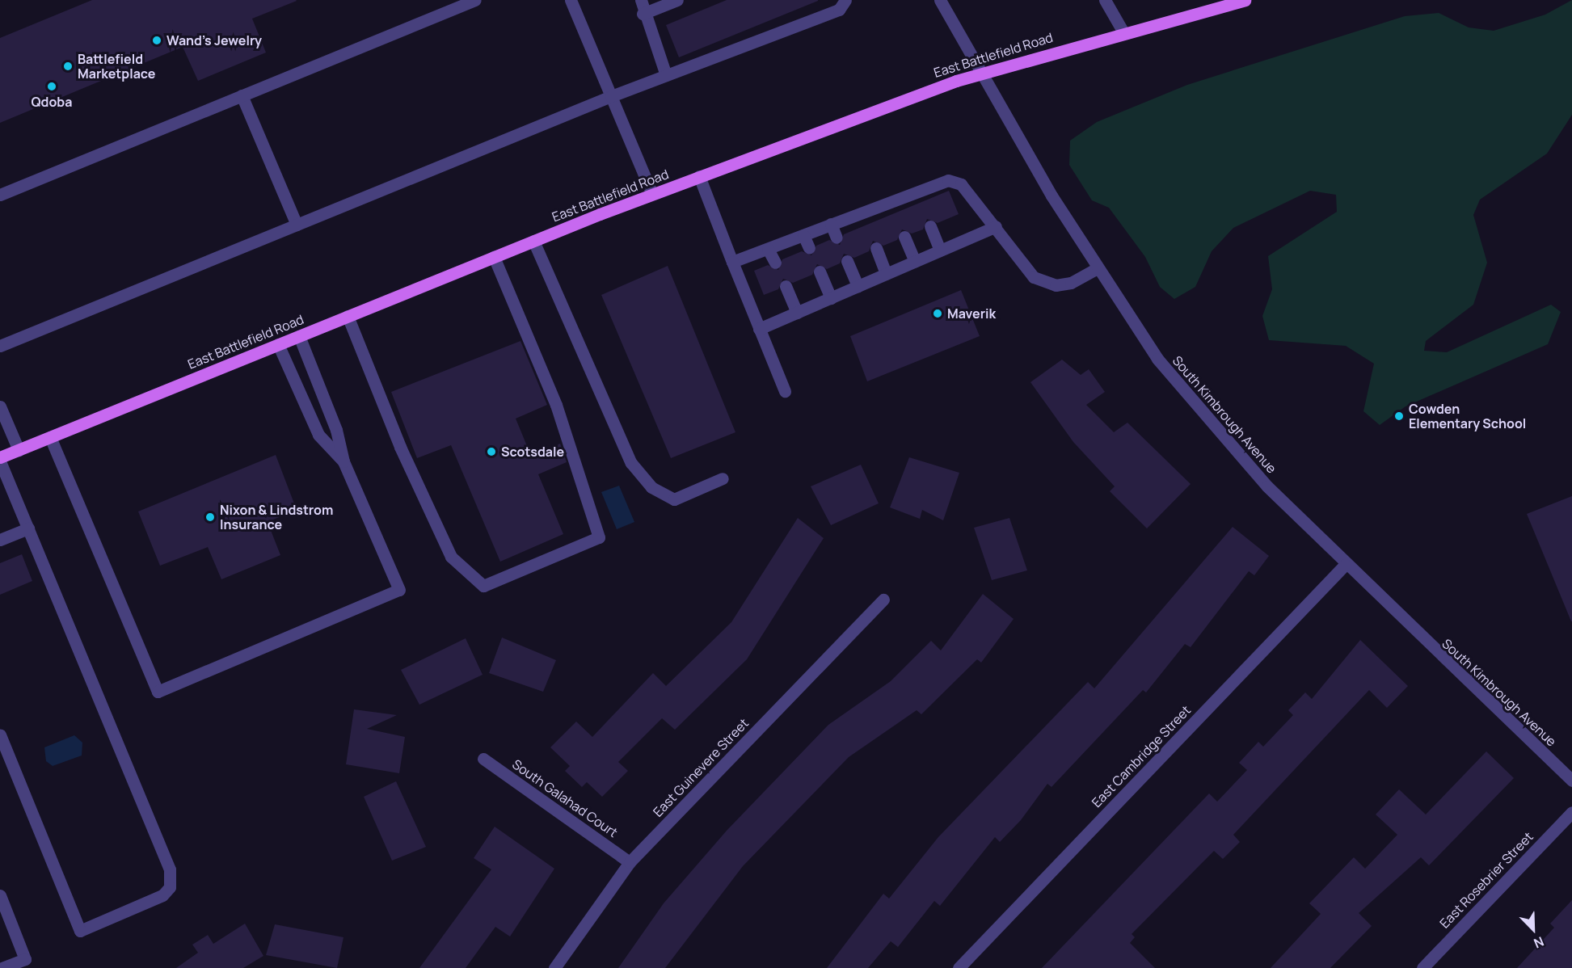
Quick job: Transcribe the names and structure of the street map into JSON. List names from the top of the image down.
{
  "streets": {
    "main road": ["East Battlefield Road"],
    "street": [
      "South Kimbrough Avenue",
      "East Cambridge Street",
      "East Guinevere Street",
      "South Galahad Court",
      "East Rosebrier Street"
    ]
  },
  "crossings": [
    ["East Battlefield Road", "South Kimbrough Avenue"],
    ["South Kimbrough Avenue", "East Cambridge Street"],
    ["East Guinevere Street", "South Galahad Court"]
  ],
  "places": [
    "Wand's Jewelry",
    "Battlefield Marketplace",
    "Qdoba",
    "Maverik",
    "Cowden Elementary School",
    "Scotsdale",
    "Nixon & Lindstrom Insurance"
  ],
  "north": "bottom right"
}
